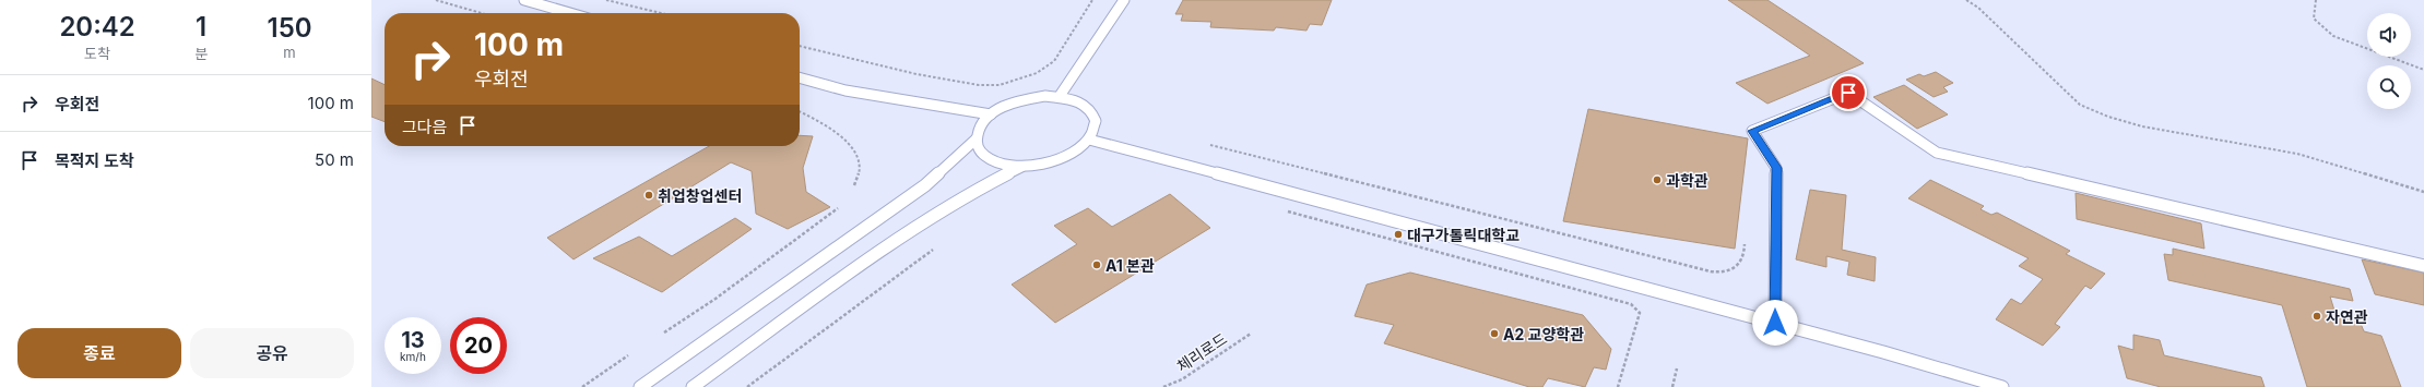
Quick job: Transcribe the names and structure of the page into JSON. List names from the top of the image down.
{
  "streets": {
    "path": ["체리로드"]
  },
  "places": [
    "과학관",
    "취업창업센터",
    "대구가톨릭대학교",
    "A1 본관",
    "자연관",
    "A2 교양학관"
  ],
  "page": {
    "eta": [
      "20:42",
      "도착",
      "1",
      "분",
      "150",
      "m"
    ],
    "turn": ["100 m", "우회전"],
    "list": [
      {
        "name": "우회전",
        "value": "100 m"
      },
      {
        "name": "목적지 도착",
        "value": "50 m"
      }
    ],
    "then": "그다음",
    "speed": "13 km/h",
    "limit": "20",
    "buttons": ["종료", "공유"]
  }
}
